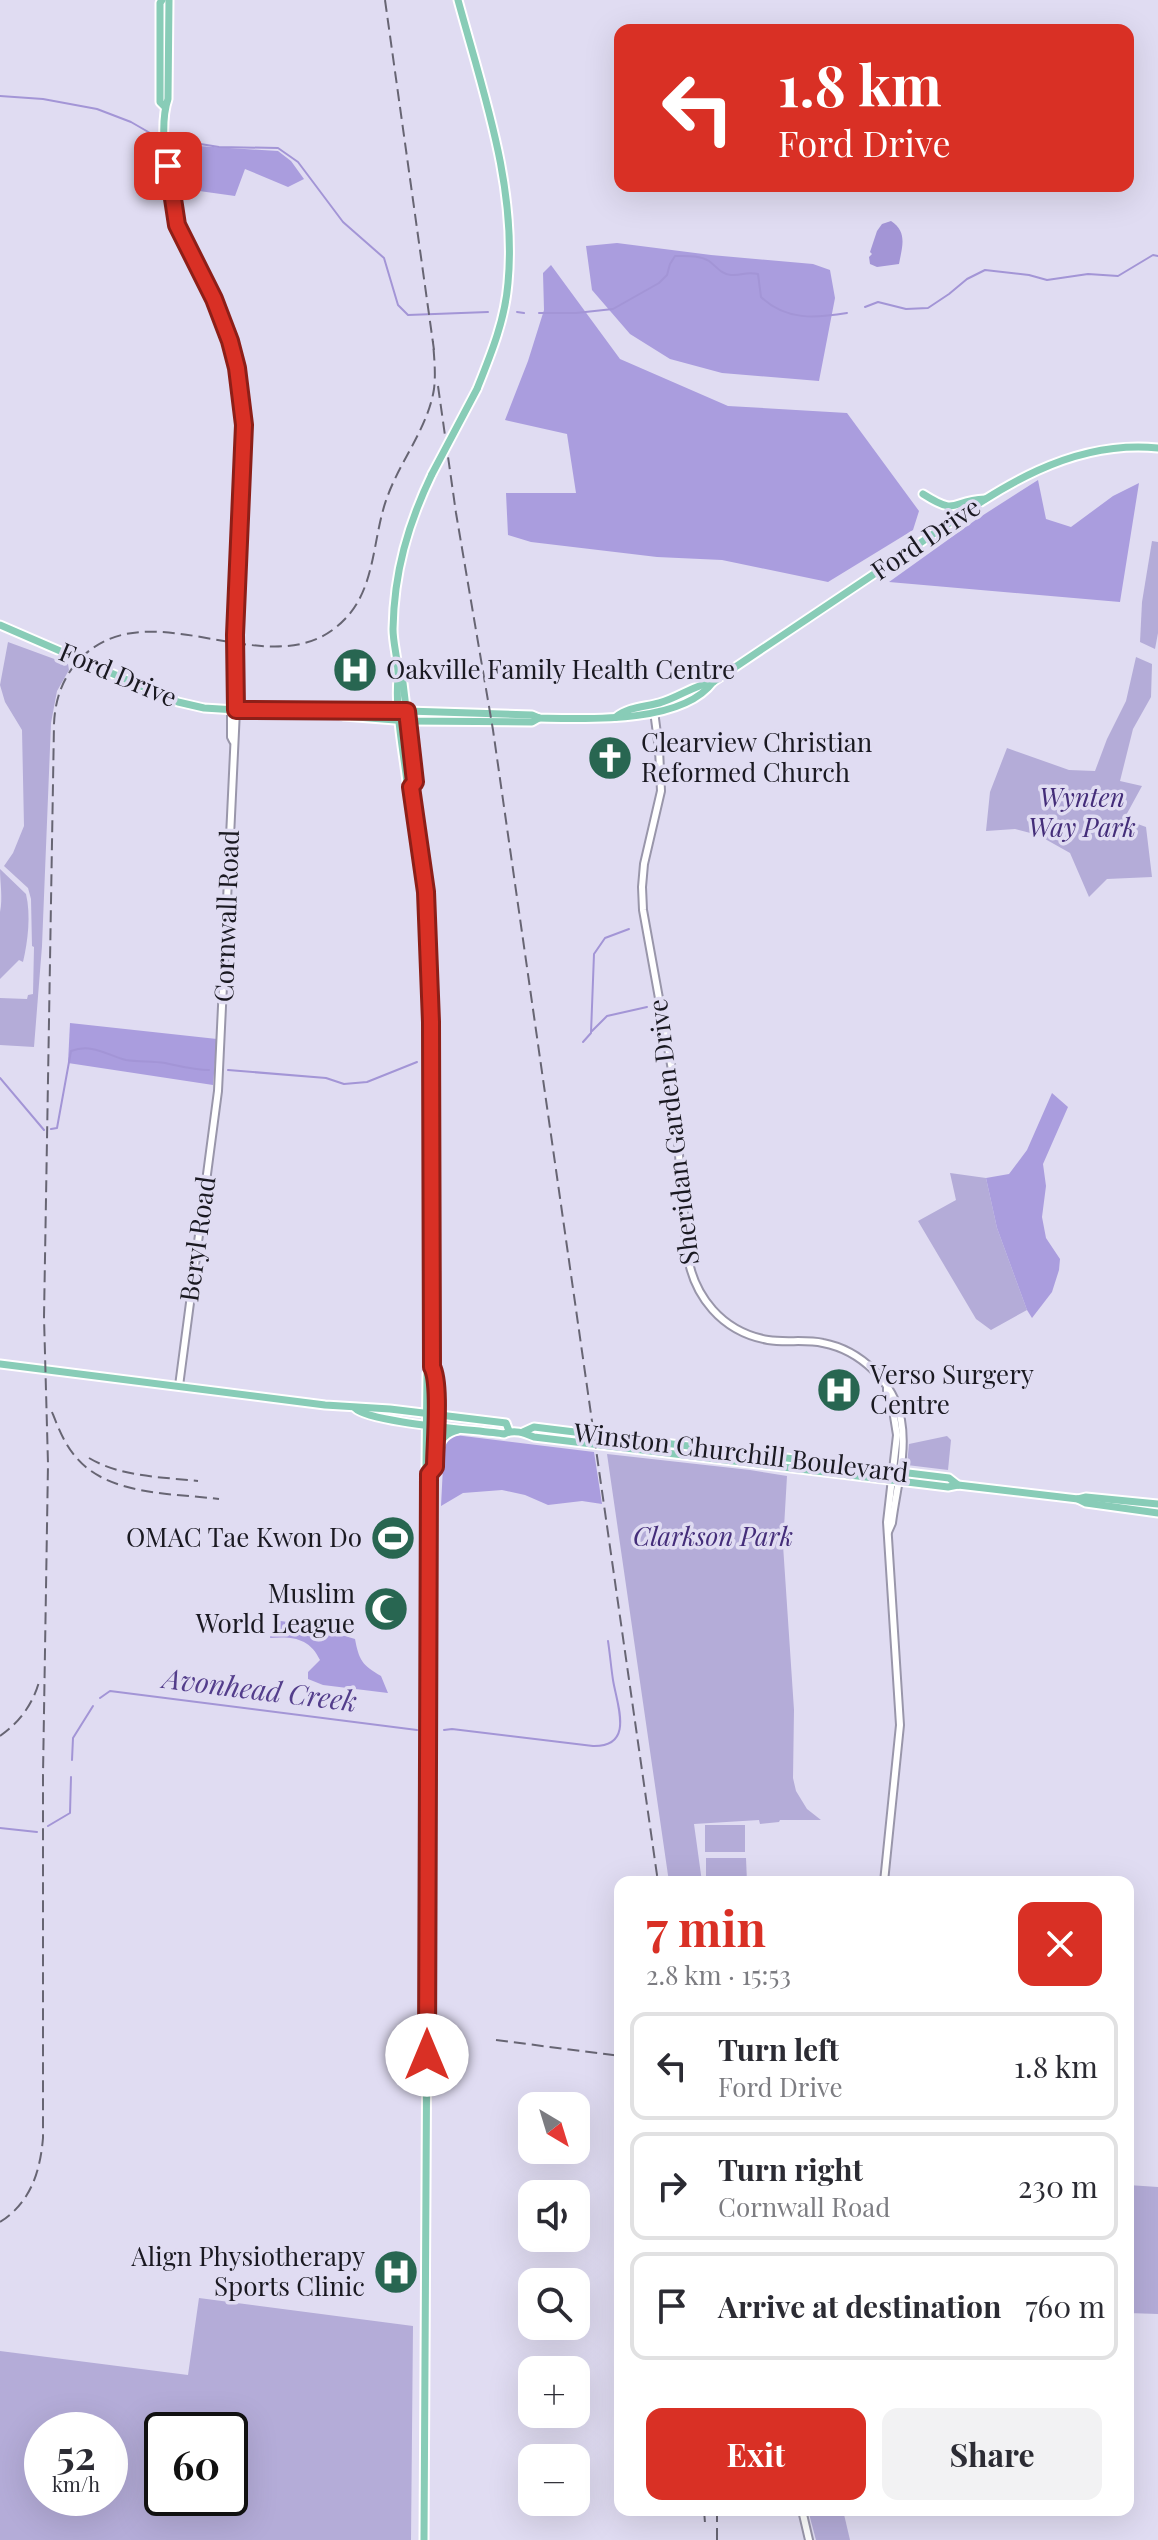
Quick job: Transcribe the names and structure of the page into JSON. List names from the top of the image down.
{
  "streets": {
    "main road": ["Ford Drive", "Cornwall Road", "Winston Churchill Boulevard"],
    "street": ["Sheridan Garden Drive", "Beryl Road"]
  },
  "crossings": [
    ["Ford Drive", "Cornwall Road"],
    ["Ford Drive", "Sheridan Garden Drive"],
    ["Cornwall Road", "Beryl Road"],
    ["Sheridan Garden Drive", "Winston Churchill Boulevard"],
    ["Beryl Road", "Winston Churchill Boulevard"]
  ],
  "water": ["Avonhead Creek"],
  "parks": ["Wynten Way Park", "Clarkson Park"],
  "places": {
    "hospital": ["Oakville Family Health Centre", "Verso Surgery Centre", "Align Physiotherapy Sports Clinic"],
    "church": ["Clearview Christian Reformed Church"],
    "sports": ["OMAC Tae Kwon Do"],
    "mosque": ["Muslim World League"]
  },
  "north": "bottom right",
  "page": {
    "turn": ["1.8 km", "Ford Drive"],
    "heading": ["7 min", "2.8 km · 15:53"],
    "list": [
      {
        "name": "Turn left",
        "note": "Ford Drive",
        "value": "1.8 km"
      },
      {
        "name": "Turn right",
        "note": "Cornwall Road",
        "value": "230 m"
      },
      {
        "name": "Arrive at destination",
        "value": "760 m"
      }
    ],
    "map_buttons": ["+", "−"],
    "buttons": ["Exit", "Share"],
    "speed": "52 km/h",
    "limit": "60"
  }
}
